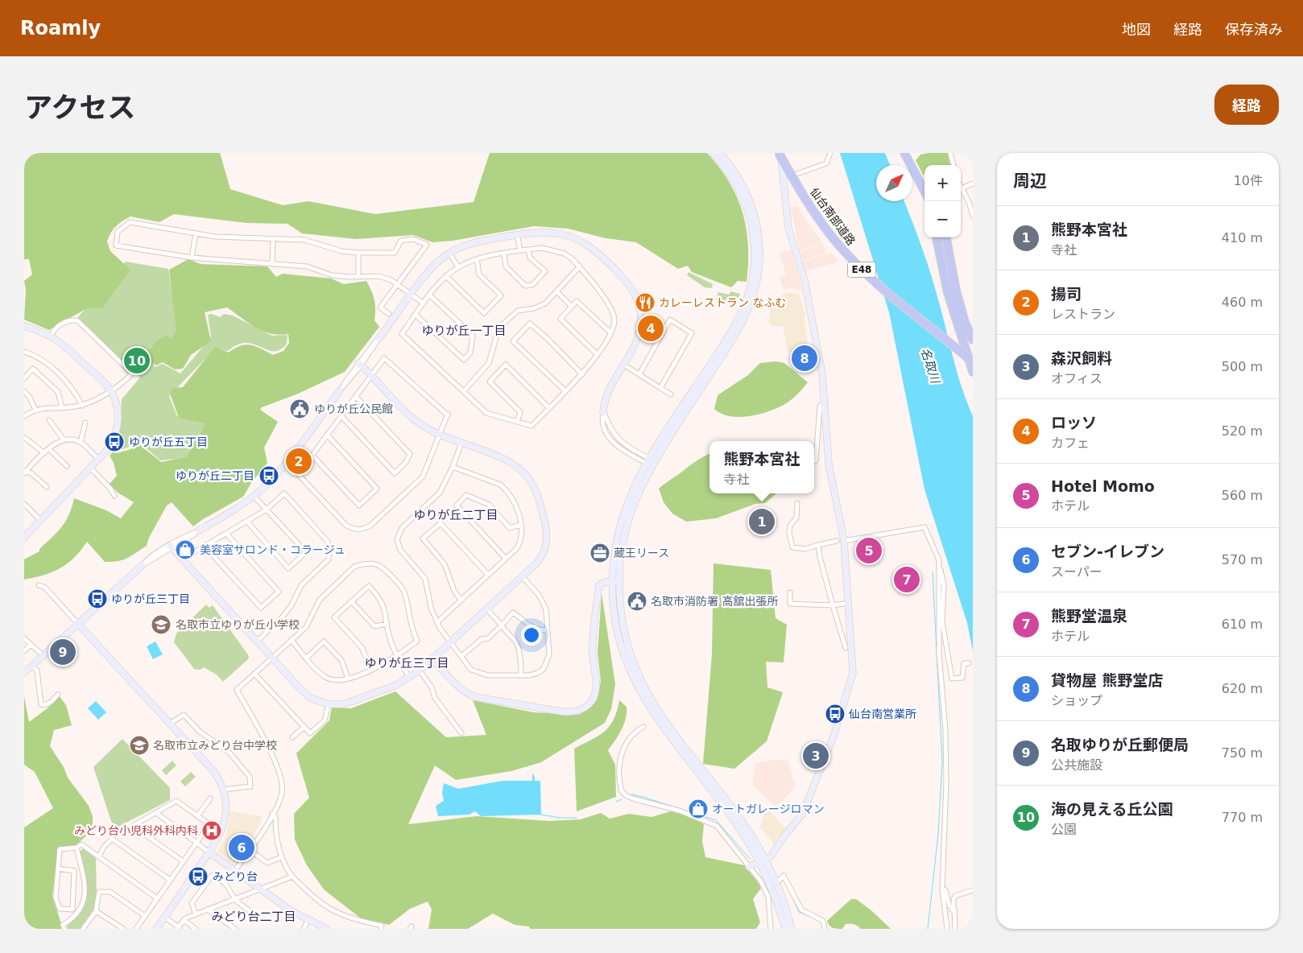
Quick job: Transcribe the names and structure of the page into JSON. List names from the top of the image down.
{
  "streets": {
    "highway": ["仙台南部道路", "E48"]
  },
  "districts": [
    "ゆりが丘一丁目",
    "ゆりが丘二丁目",
    "ゆりが丘三丁目",
    "みどり台二丁目"
  ],
  "water": ["名取川"],
  "places": {
    "restaurant": ["カレーレストラン なふむ"],
    "public building": ["ゆりが丘公民館", "名取市消防署 高舘出張所"],
    "bus stop": [
      "ゆりが丘五丁目",
      "ゆりが丘二丁目",
      "ゆりが丘三丁目",
      "仙台南営業所",
      "みどり台"
    ],
    "shop": ["美容室サロンド・コラージュ", "オートガレージロマン"],
    "office": ["蔵王リース"],
    "school or university": ["名取市立ゆりが丘小学校", "名取市立みどり台中学校"],
    "hospital": ["みどり台小児科外科内科"]
  },
  "north": "top right",
  "page": {
    "header": "Roamly",
    "nav": ["地図", "経路", "保存済み"],
    "title": "アクセス",
    "buttons": "経路",
    "heading": ["周辺", "10件"],
    "map_buttons": ["+", "−"],
    "list": [
      {
        "mark": "1",
        "name": "熊野本宮社",
        "note": "寺社",
        "value": "410 m"
      },
      {
        "mark": "2",
        "name": "揚司",
        "note": "レストラン",
        "value": "460 m"
      },
      {
        "mark": "3",
        "name": "森沢飼料",
        "note": "オフィス",
        "value": "500 m"
      },
      {
        "mark": "4",
        "name": "ロッソ",
        "note": "カフェ",
        "value": "520 m"
      },
      {
        "mark": "5",
        "name": "Hotel Momo",
        "note": "ホテル",
        "value": "560 m"
      },
      {
        "mark": "6",
        "name": "セブン-イレブン",
        "note": "スーパー",
        "value": "570 m"
      },
      {
        "mark": "7",
        "name": "熊野堂温泉",
        "note": "ホテル",
        "value": "610 m"
      },
      {
        "mark": "8",
        "name": "貸物屋 熊野堂店",
        "note": "ショップ",
        "value": "620 m"
      },
      {
        "mark": "9",
        "name": "名取ゆりが丘郵便局",
        "note": "公共施設",
        "value": "750 m"
      },
      {
        "mark": "10",
        "name": "海の見える丘公園",
        "note": "公園",
        "value": "770 m"
      }
    ],
    "pins": [
      "4",
      "8",
      "10",
      "2",
      "1",
      "5",
      "7",
      "9",
      "3",
      "6"
    ],
    "popup": ["熊野本宮社", "寺社"]
  }
}
